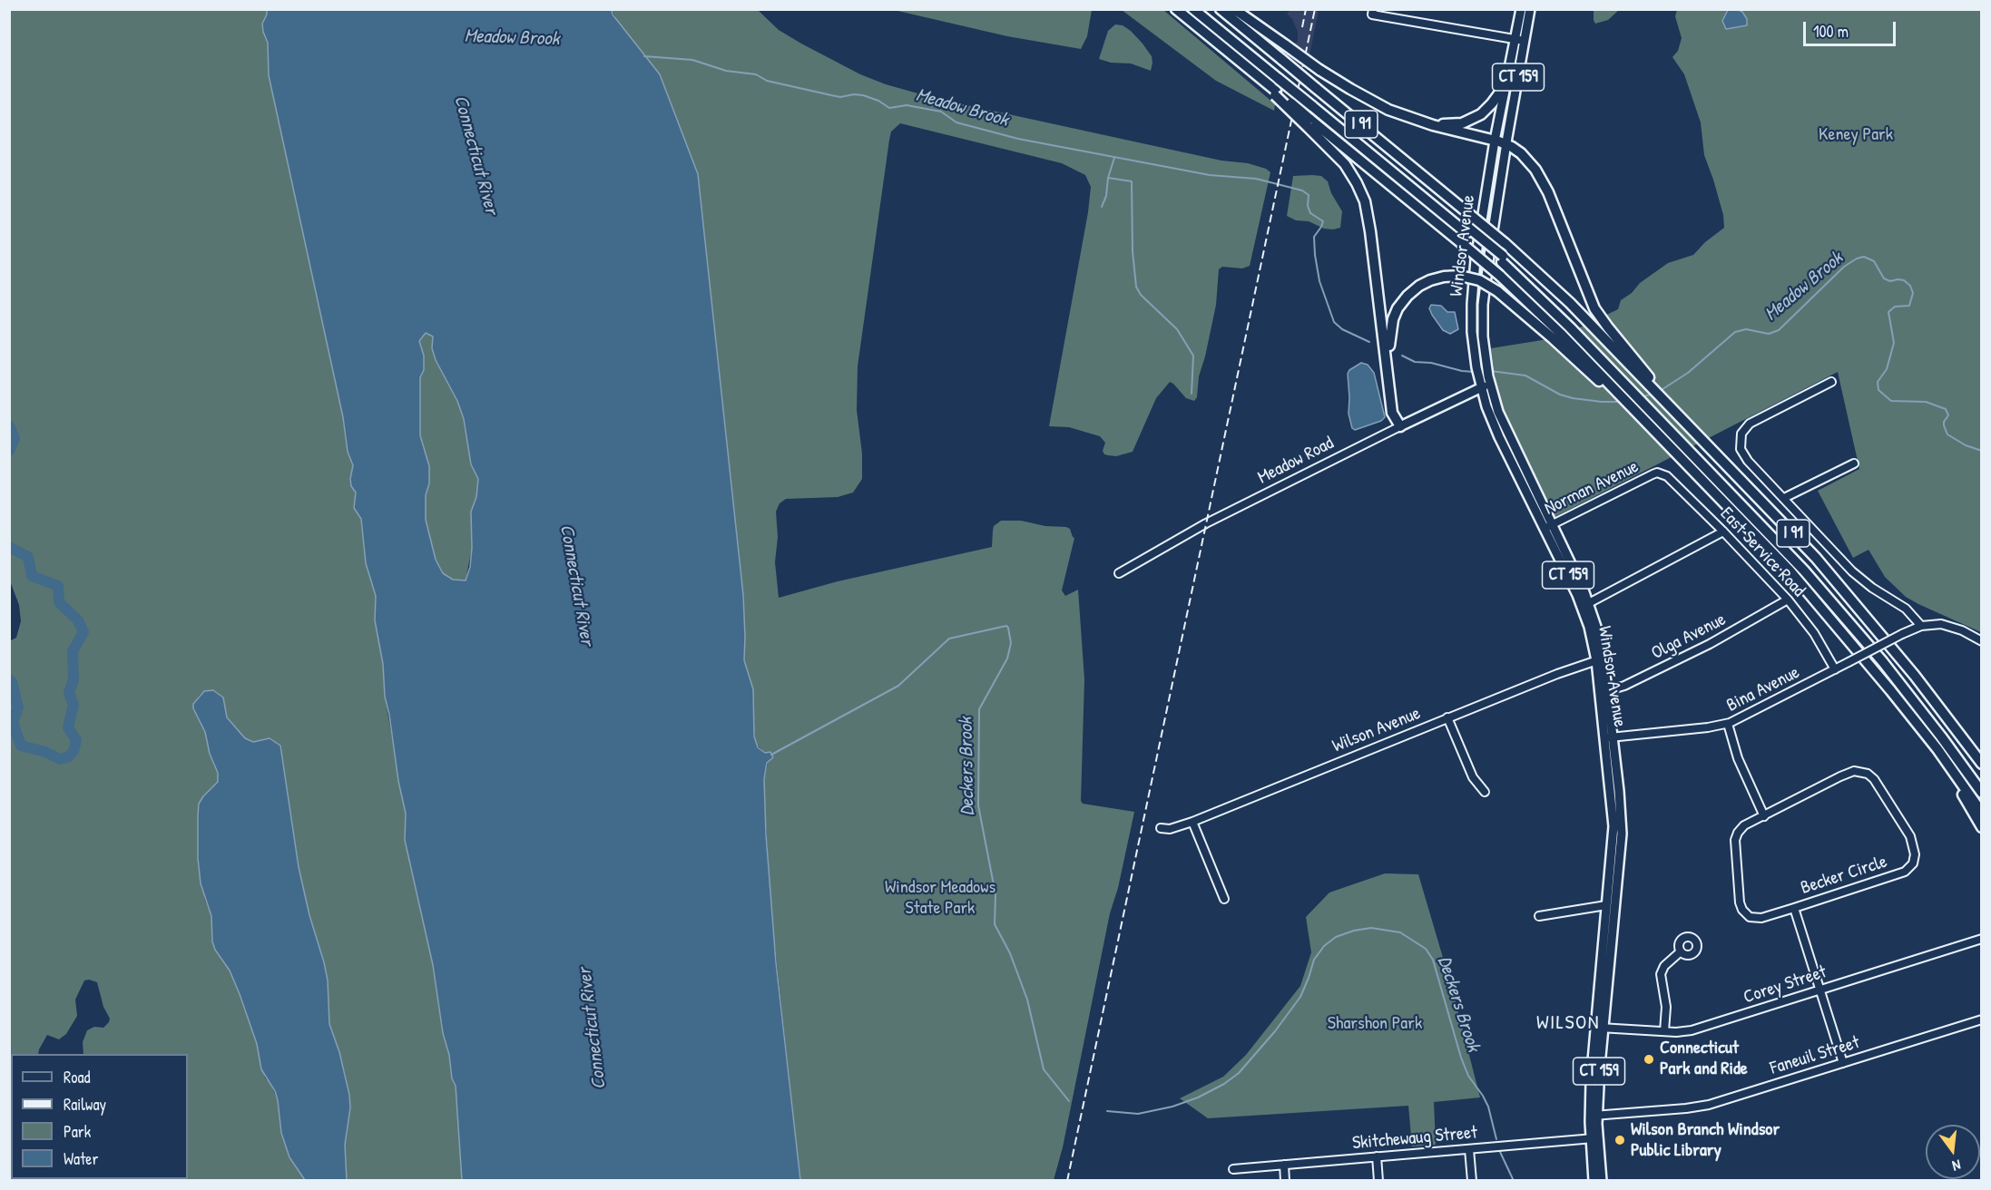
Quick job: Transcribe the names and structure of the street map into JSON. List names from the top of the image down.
{
  "streets": {
    "highway": ["I 91"],
    "main road": ["CT 159", "Windsor Avenue", "Meadow Road"],
    "street": [
      "Norman Avenue",
      "East Service Road",
      "Olga Avenue",
      "Bina Avenue",
      "Wilson Avenue",
      "Becker Circle",
      "Corey Street",
      "Faneuil Street",
      "Skitchewaug Street"
    ]
  },
  "crossings": [
    ["Windsor Avenue", "Meadow Road"],
    ["Windsor Avenue", "Norman Avenue"],
    ["Windsor Avenue", "Olga Avenue"],
    ["Windsor Avenue", "Bina Avenue"],
    ["Windsor Avenue", "Wilson Avenue"],
    ["Windsor Avenue", "Corey Street"],
    ["Windsor Avenue", "Faneuil Street"],
    ["Windsor Avenue", "Skitchewaug Street"],
    ["Norman Avenue", "East Service Road"],
    ["East Service Road", "Olga Avenue"],
    ["East Service Road", "Bina Avenue"]
  ],
  "districts": ["WILSON"],
  "water": ["Meadow Brook", "Connecticut River", "Deckers Brook"],
  "parks": ["Keney Park", "Windsor Meadows State Park", "Sharshon Park"],
  "places": ["Connecticut Park and Ride", "Wilson Branch Windsor Public Library"],
  "legend": [
    "Road",
    "Railway",
    "Park",
    "Water"
  ],
  "scale_bar": "100 m",
  "north": "bottom"
}
